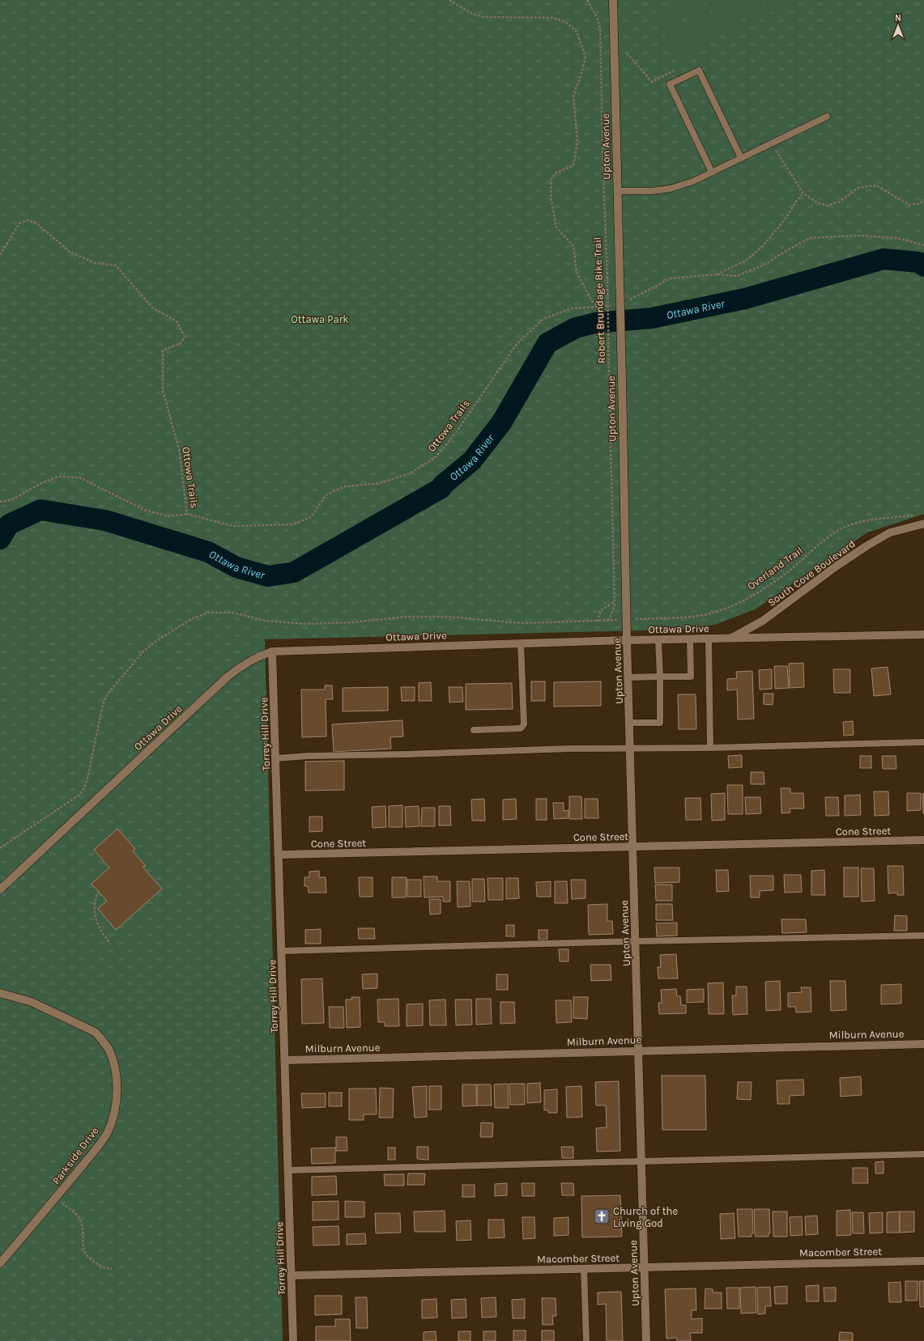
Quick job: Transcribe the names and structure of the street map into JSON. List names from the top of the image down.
{
  "streets": {
    "street": [
      "Upton Avenue",
      "South Cove Boulevard",
      "Ottawa Drive",
      "Torrey Hill Drive",
      "Cone Street",
      "Milburn Avenue",
      "Parkside Drive",
      "Macomber Street"
    ],
    "path": ["Robert Brundage Bike Trail", "Ottowa Trails", "Overland Trail"]
  },
  "crossings": [
    ["Upton Avenue", "Overland Trail"],
    ["Upton Avenue", "Ottawa Drive"],
    ["Upton Avenue", "Cone Street"],
    ["Upton Avenue", "Milburn Avenue"],
    ["Upton Avenue", "Macomber Street"],
    ["Robert Brundage Bike Trail", "Overland Trail"],
    ["South Cove Boulevard", "Ottawa Drive"],
    ["Ottawa Drive", "Torrey Hill Drive"],
    ["Torrey Hill Drive", "Cone Street"],
    ["Torrey Hill Drive", "Milburn Avenue"],
    ["Torrey Hill Drive", "Macomber Street"]
  ],
  "water": ["Ottawa River"],
  "parks": ["Ottawa Park"],
  "places": {
    "church": ["Church of the Living God"]
  },
  "north": "top"
}
